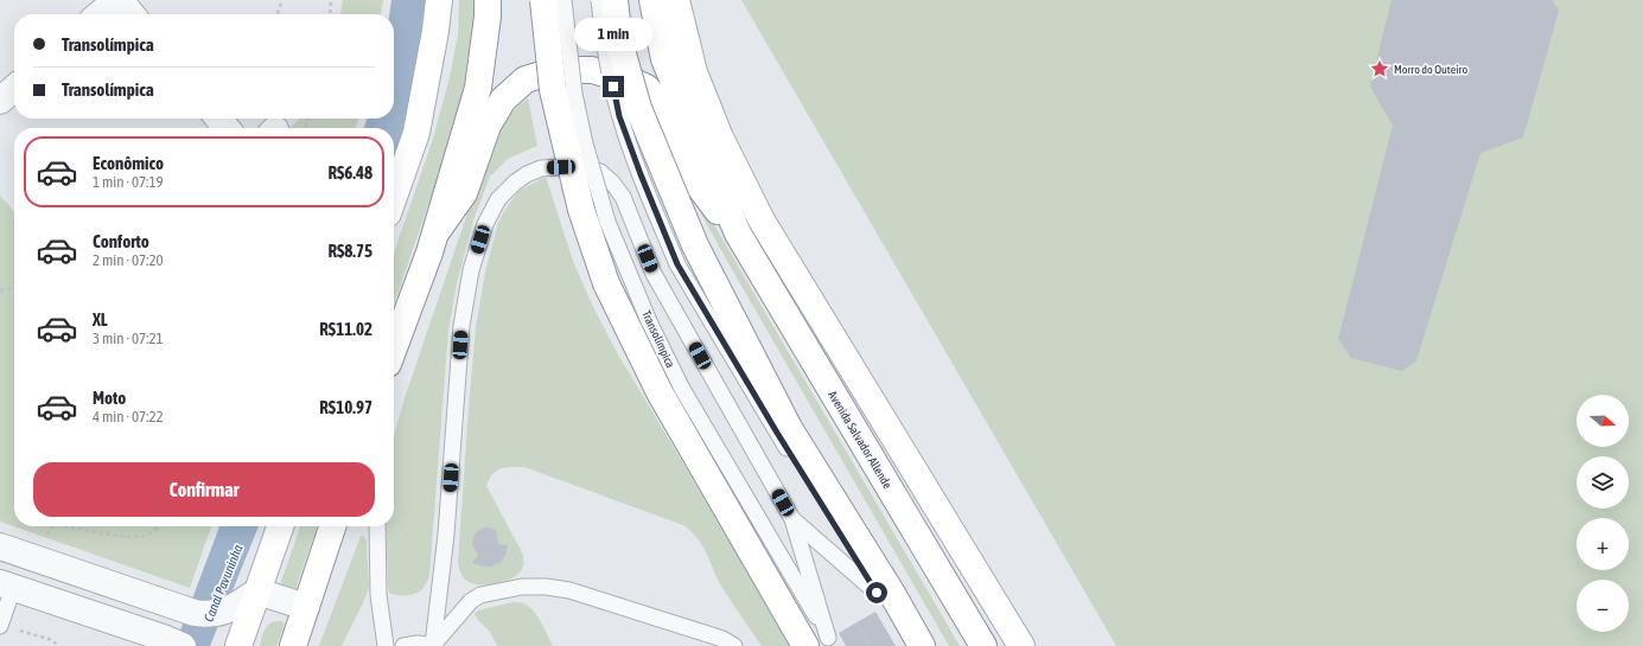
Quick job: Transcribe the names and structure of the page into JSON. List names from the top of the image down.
{
  "streets": {
    "main road": ["Avenida Salvador Allende"],
    "lane": ["Transolímpica"]
  },
  "water": ["Canal Pavuninha"],
  "places": {
    "place": ["Morro do Outeiro"]
  },
  "north": "right",
  "page": {
    "banner": ["Transolímpica", "Transolímpica"],
    "bubble": "1 min",
    "list": [
      {
        "name": "Econômico",
        "note": "1 min · 07:19",
        "value": "R$6.48"
      },
      {
        "name": "Conforto",
        "note": "2 min · 07:20",
        "value": "R$8.75"
      },
      {
        "name": "XL",
        "note": "3 min · 07:21",
        "value": "R$11.02"
      },
      {
        "name": "Moto",
        "note": "4 min · 07:22",
        "value": "R$10.97"
      }
    ],
    "map_buttons": ["+", "−"],
    "buttons": "Confirmar"
  }
}
